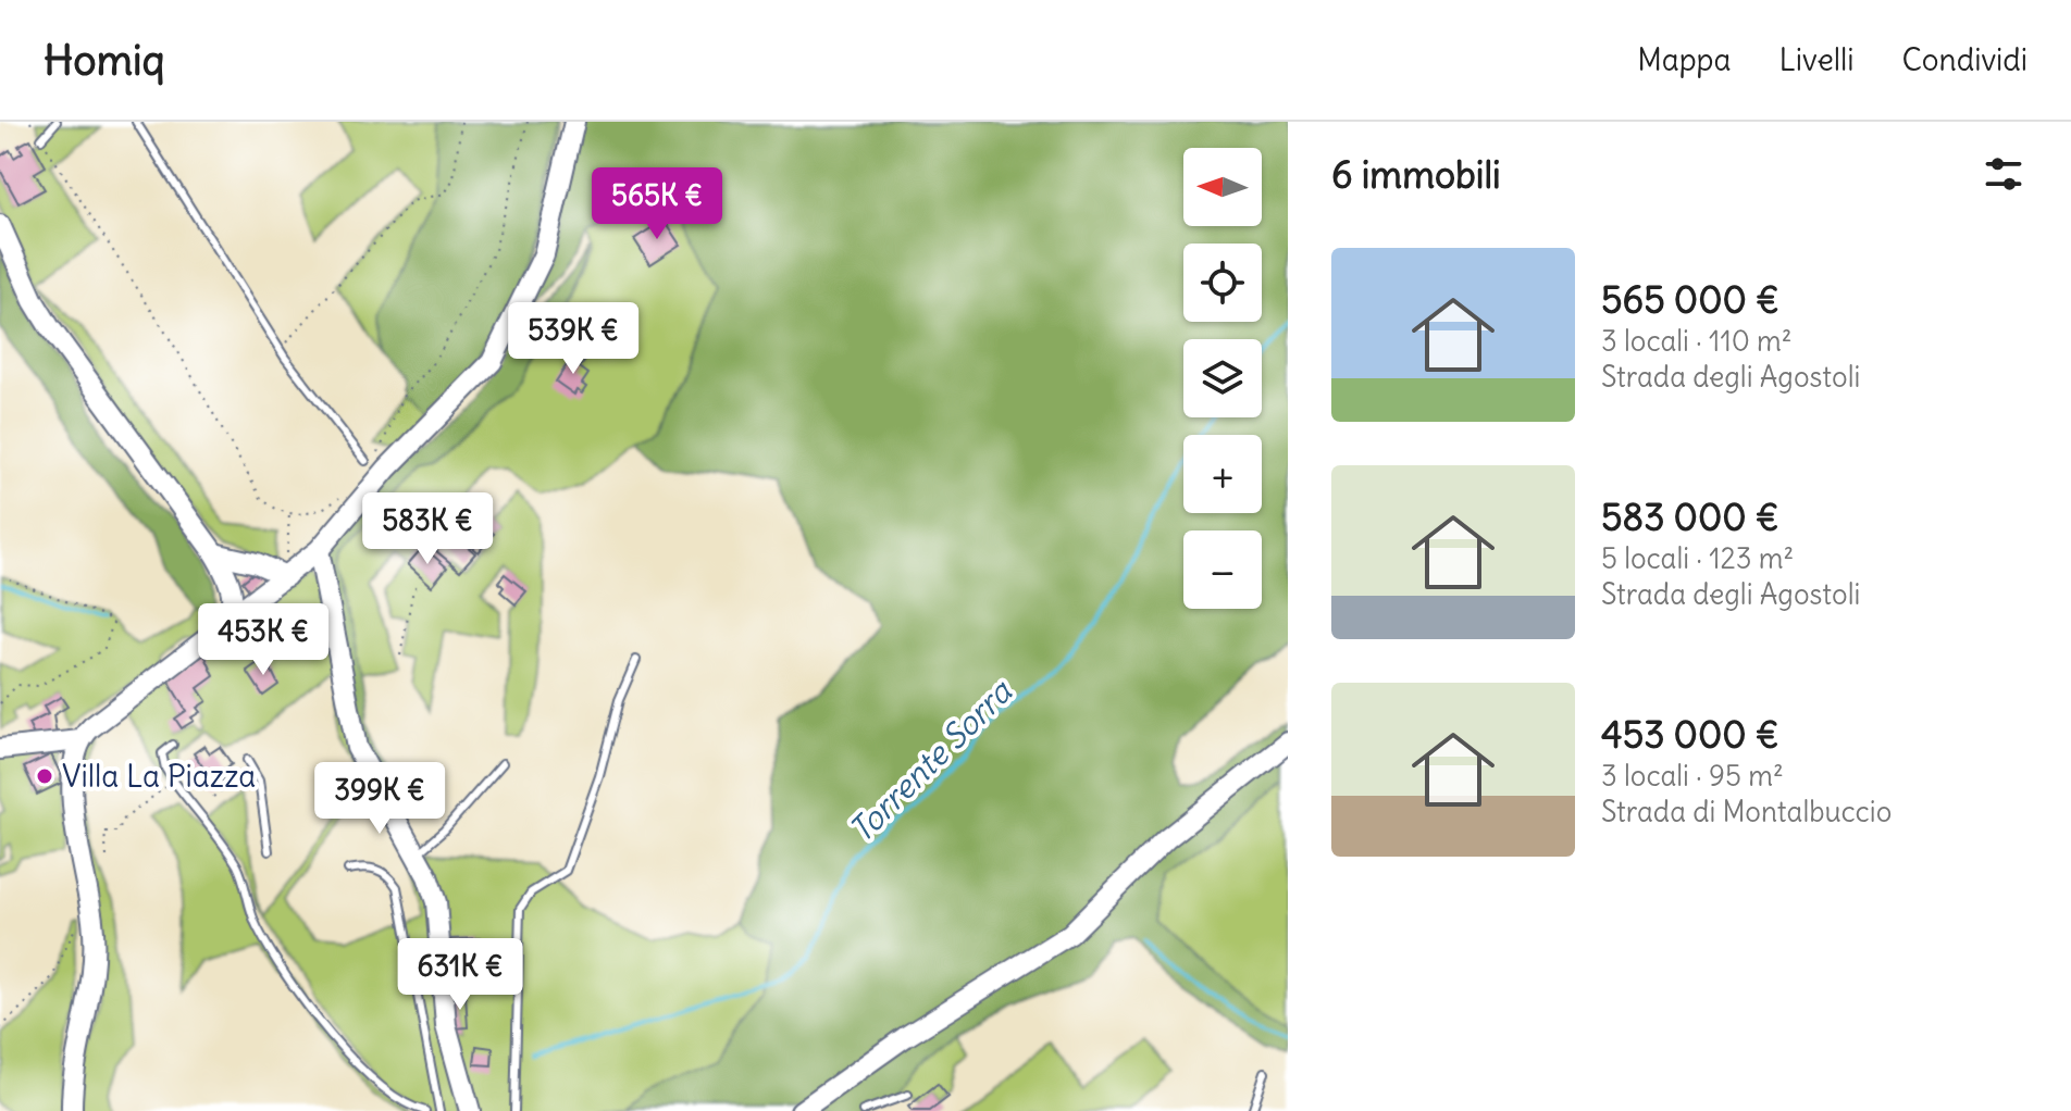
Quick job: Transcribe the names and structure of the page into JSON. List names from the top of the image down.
{
  "water": ["Torrente Sorra"],
  "places": ["Villa La Piazza"],
  "north": "left",
  "page": {
    "header": "Homiq",
    "nav": ["Mappa", "Livelli", "Condividi"],
    "heading": "6 immobili",
    "map_buttons": ["+", "−"],
    "price": [
      "565K €",
      "539K €",
      "583K €",
      "453K €",
      "399K €",
      "631K €"
    ],
    "list": [
      {
        "name": "565 000 €",
        "note": "3 locali · 110 m² · Strada degli Agostoli"
      },
      {
        "name": "583 000 €",
        "note": "5 locali · 123 m² · Strada degli Agostoli"
      },
      {
        "name": "453 000 €",
        "note": "3 locali · 95 m² · Strada di Montalbuccio"
      }
    ]
  }
}
